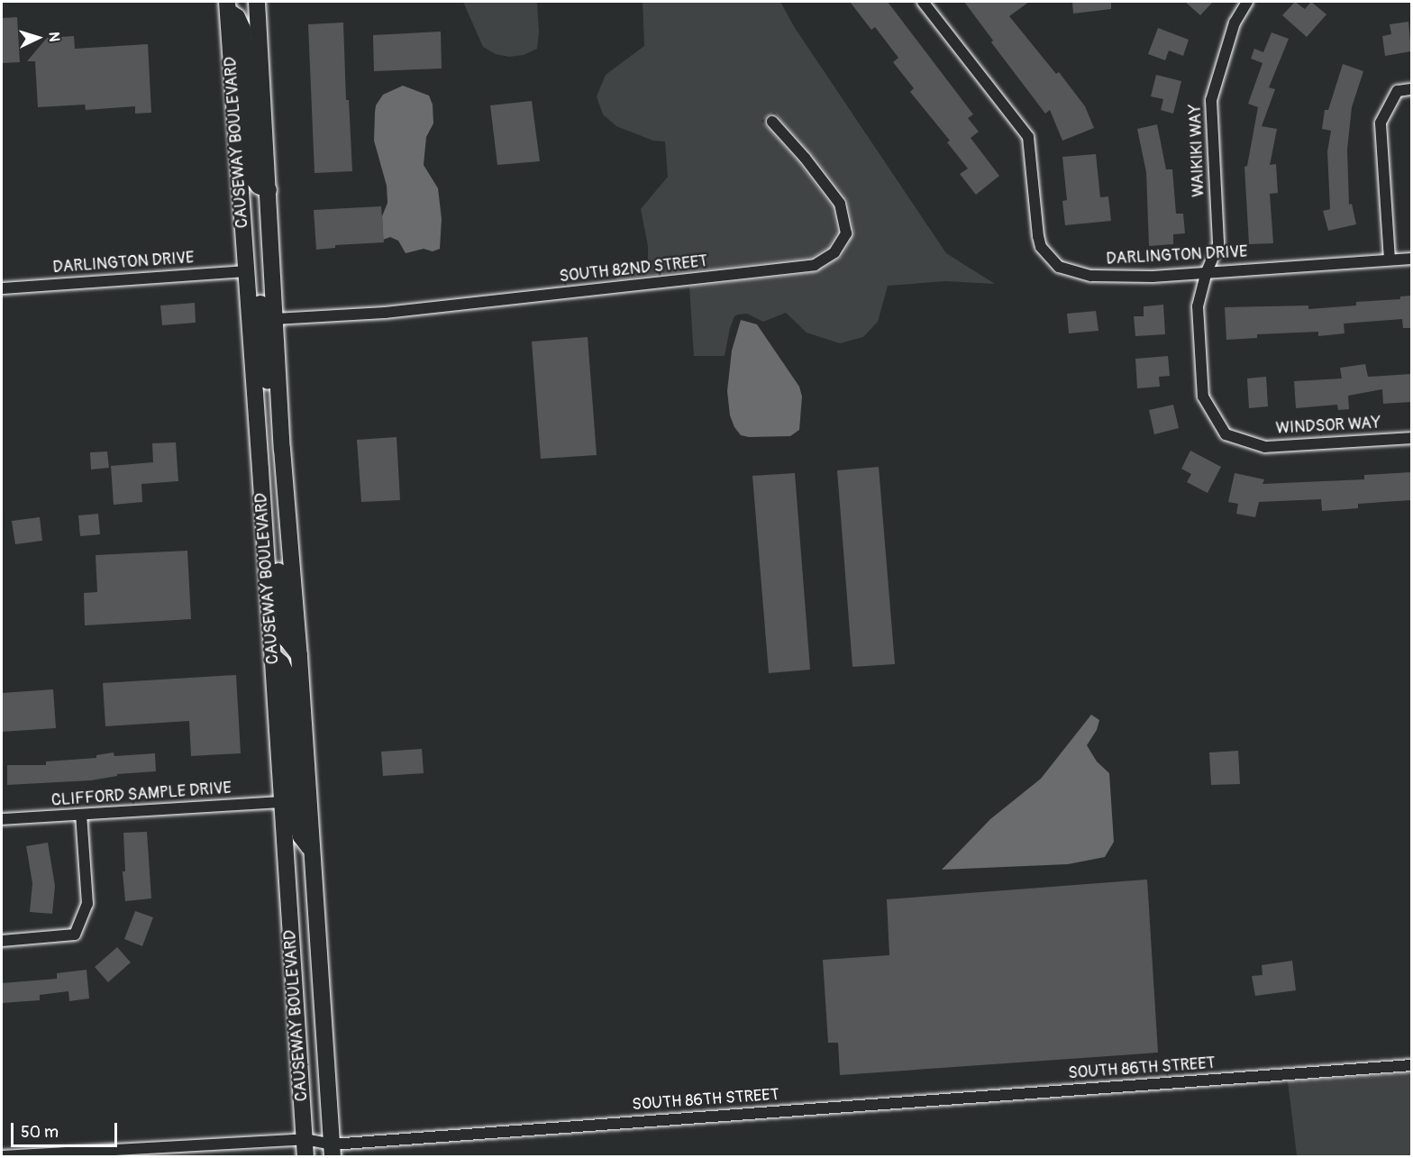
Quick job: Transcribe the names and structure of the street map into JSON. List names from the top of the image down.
{
  "streets": {
    "main road": ["CAUSEWAY BOULEVARD"],
    "street": [
      "WAIKIKI WAY",
      "DARLINGTON DRIVE",
      "SOUTH 82ND STREET",
      "WINDSOR WAY",
      "CLIFFORD SAMPLE DRIVE",
      "SOUTH 86TH STREET"
    ]
  },
  "crossings": [
    ["CAUSEWAY BOULEVARD", "DARLINGTON DRIVE"],
    ["CAUSEWAY BOULEVARD", "SOUTH 82ND STREET"],
    ["CAUSEWAY BOULEVARD", "CLIFFORD SAMPLE DRIVE"],
    ["CAUSEWAY BOULEVARD", "SOUTH 86TH STREET"],
    ["WAIKIKI WAY", "DARLINGTON DRIVE"],
    ["WAIKIKI WAY", "WINDSOR WAY"],
    ["DARLINGTON DRIVE", "WINDSOR WAY"]
  ],
  "scale_bar": "50 m",
  "north": "right"
}
